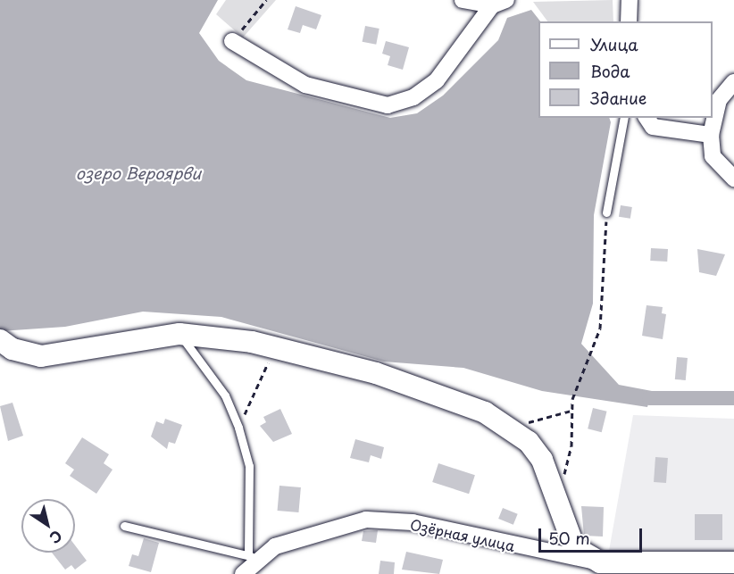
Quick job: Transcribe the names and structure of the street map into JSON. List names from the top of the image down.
{
  "streets": {
    "street": ["Озёрная улица"]
  },
  "water": ["озеро Вероярви"],
  "legend": ["Улица", "Вода", "Здание"],
  "scale_bar": "50 m",
  "north": "bottom right"
}
